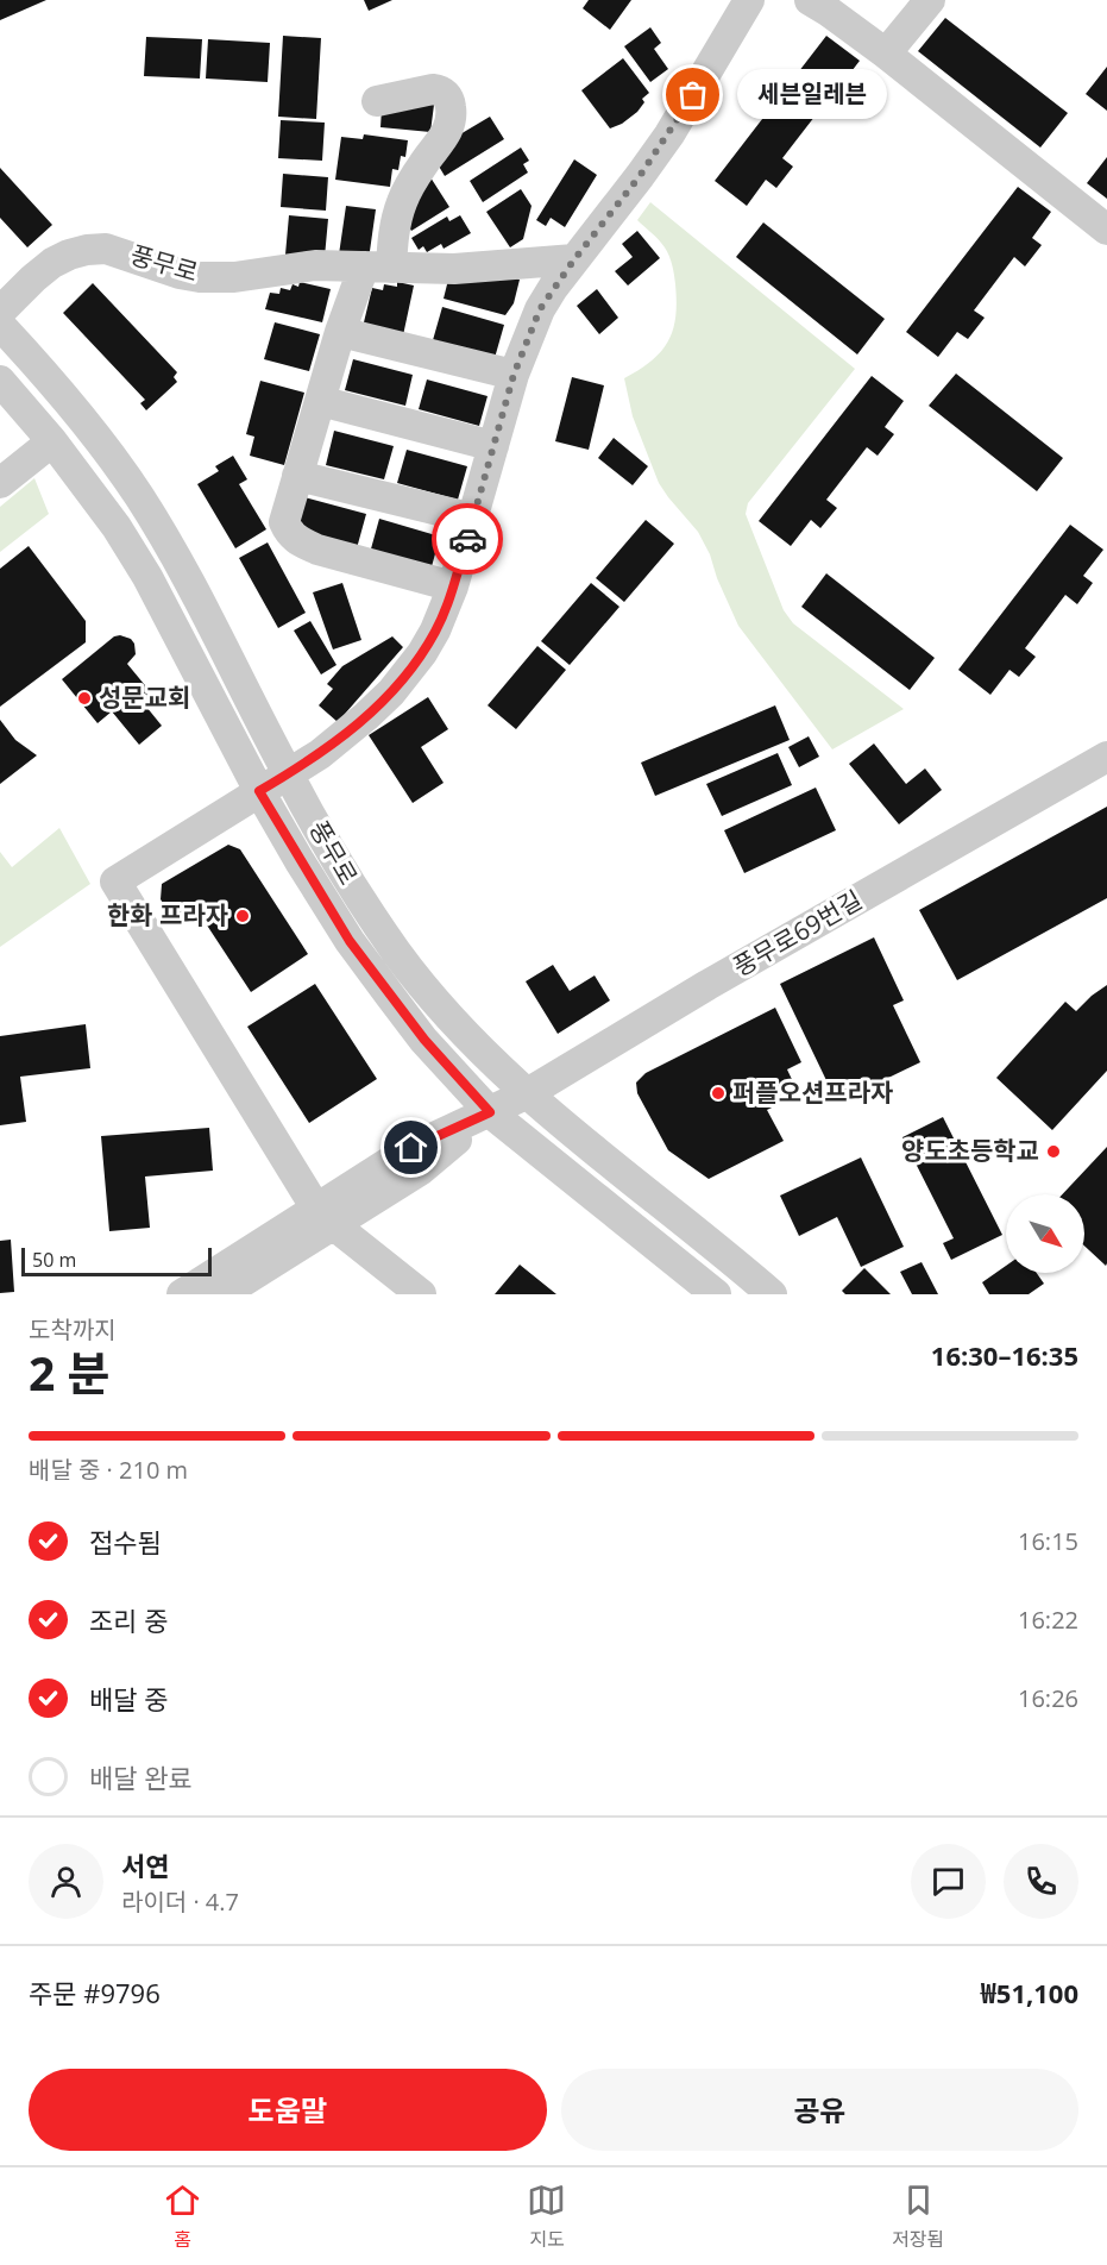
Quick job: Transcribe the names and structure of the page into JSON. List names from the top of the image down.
{
  "streets": {
    "street": ["풍무로", "풍무로69번길"]
  },
  "crossings": [
    ["풍무로", "풍무로69번길"]
  ],
  "places": [
    "세븐일레븐",
    "성문교회",
    "한화 프라자",
    "퍼플오션프라자",
    "양도초등학교"
  ],
  "scale_bar": "50 m",
  "north": "bottom right",
  "page": {
    "bubble": "세븐일레븐",
    "scale": "50 m",
    "heading": ["2 분", "도착까지", "16:30–16:35"],
    "panel": [
      "서연",
      "라이더 · 4.7",
      "주문 #9796",
      "₩51,100"
    ],
    "bar": "배달 중 · 210 m",
    "list": [
      ["접수됨", "16:15"],
      ["조리 중", "16:22"],
      ["배달 중", "16:26"],
      "배달 완료"
    ],
    "buttons": ["도움말", "공유"],
    "tabs": ["홈", "지도", "저장됨"]
  }
}
